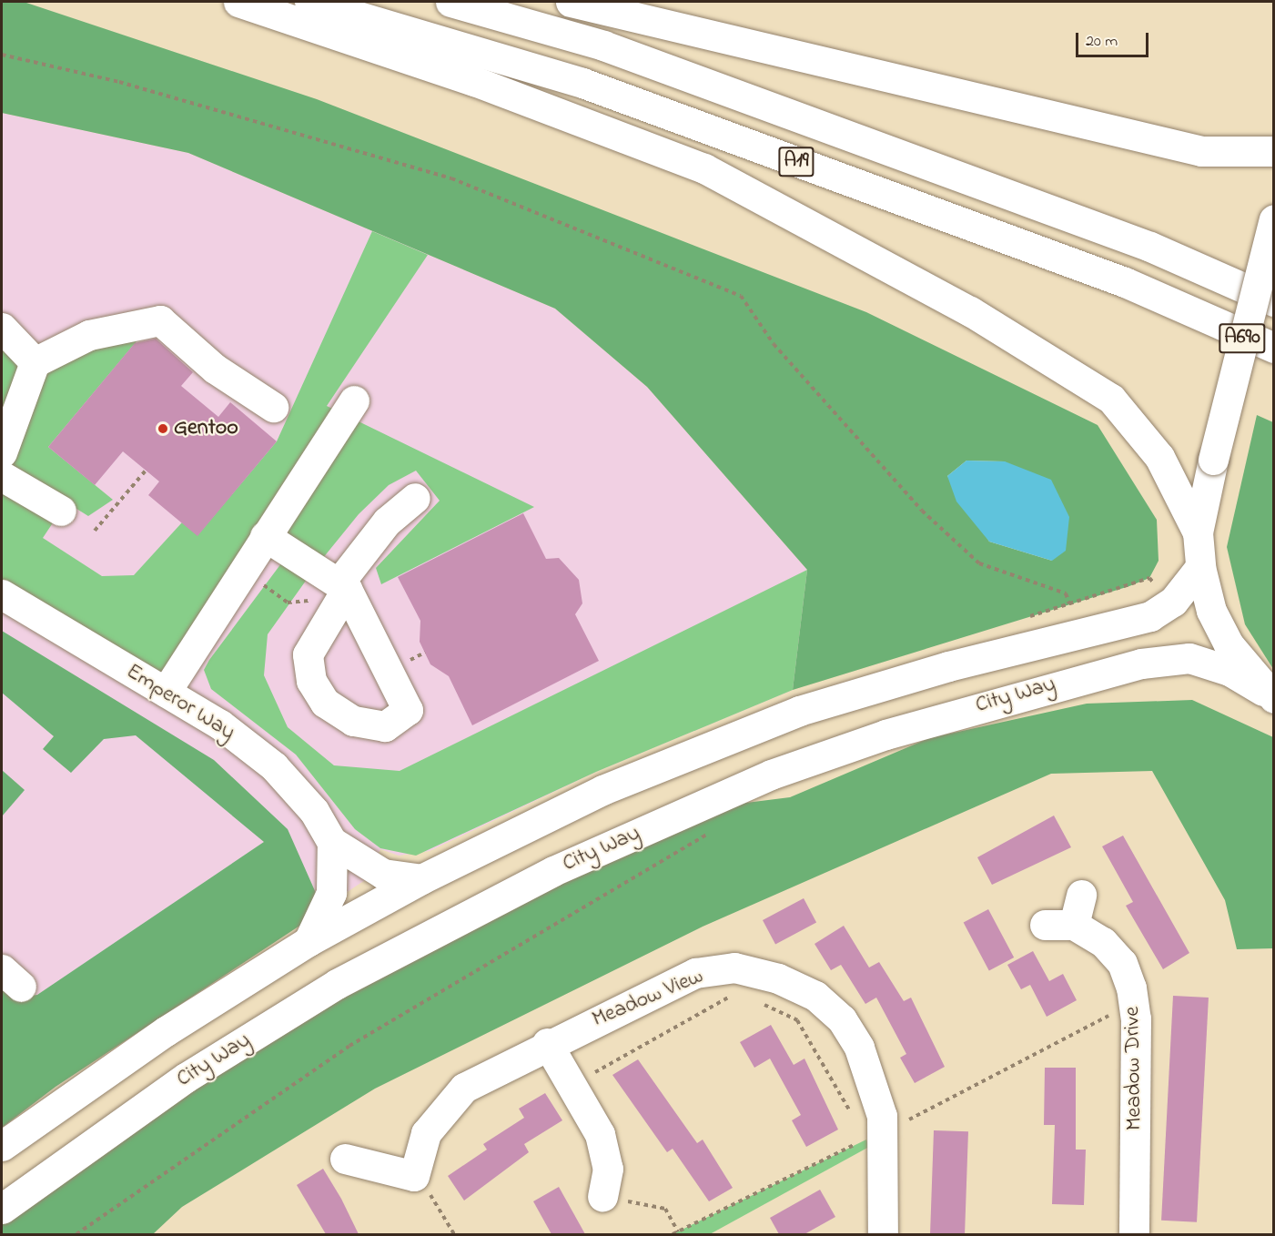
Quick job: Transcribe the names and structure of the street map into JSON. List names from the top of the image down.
{
  "streets": {
    "main road": [
      "A19",
      "A690",
      "City Way",
      "Emperor Way",
      "Meadow View",
      "Meadow Drive"
    ]
  },
  "crossings": [
    ["A690", "City Way"],
    ["City Way", "Emperor Way"]
  ],
  "places": ["Gentoo"],
  "scale_bar": "20 m"
}
